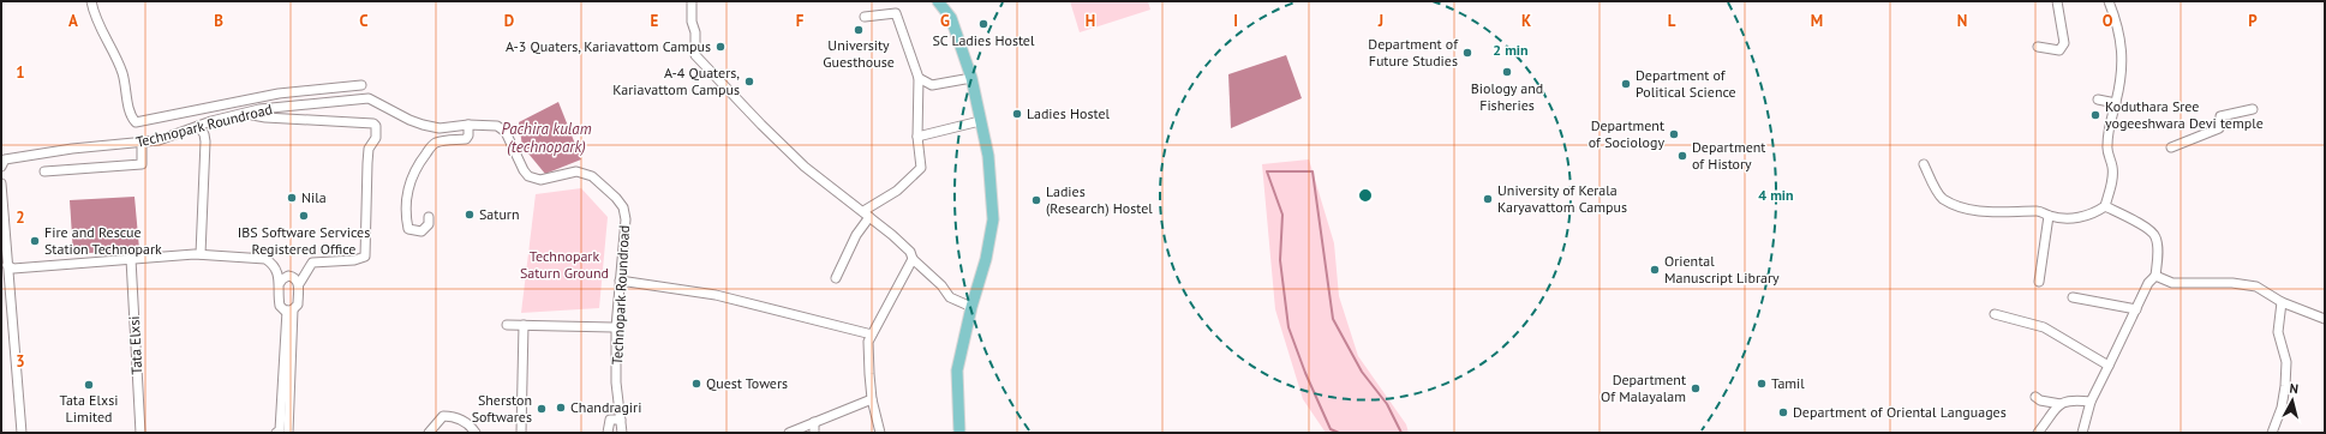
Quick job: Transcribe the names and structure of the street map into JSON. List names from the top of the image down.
{
  "streets": {
    "street": ["Technopark Roundroad", "Tata Elxsi"]
  },
  "water": ["Pachira kulam (technopark)"],
  "parks": ["Technopark Saturn Ground"],
  "places": [
    "SC Ladies Hostel",
    "University Guesthouse",
    "A-3 Quaters, Kariavattom Campus",
    "Department of Future Studies",
    "Biology and Fisheries",
    "A-4 Quaters, Kariavattom Campus",
    "Department of Political Science",
    "Ladies Hostel",
    "Koduthara Sree yogeeshwara Devi temple",
    "Department of Sociology",
    "Department of History",
    "Nila",
    "University of Kerala Karyavattom Campus",
    "Ladies (Research) Hostel",
    "Saturn",
    "IBS Software Services Registered Office",
    "Fire and Rescue Station Technopark",
    "Oriental Manuscript Library",
    "Quest Towers",
    "Tamil",
    "Tata Elxsi Limited",
    "Department Of Malayalam",
    "Chandragiri",
    "Sherston Softwares",
    "Department of Oriental Languages"
  ],
  "north": "top",
  "grid": {
    "columns": [
      "A",
      "B",
      "C",
      "D",
      "E",
      "F",
      "G",
      "H",
      "I",
      "J",
      "K",
      "L",
      "M",
      "N",
      "O",
      "P"
    ],
    "rows": ["1", "2", "3"]
  },
  "rings": ["2 min", "4 min"]
}
